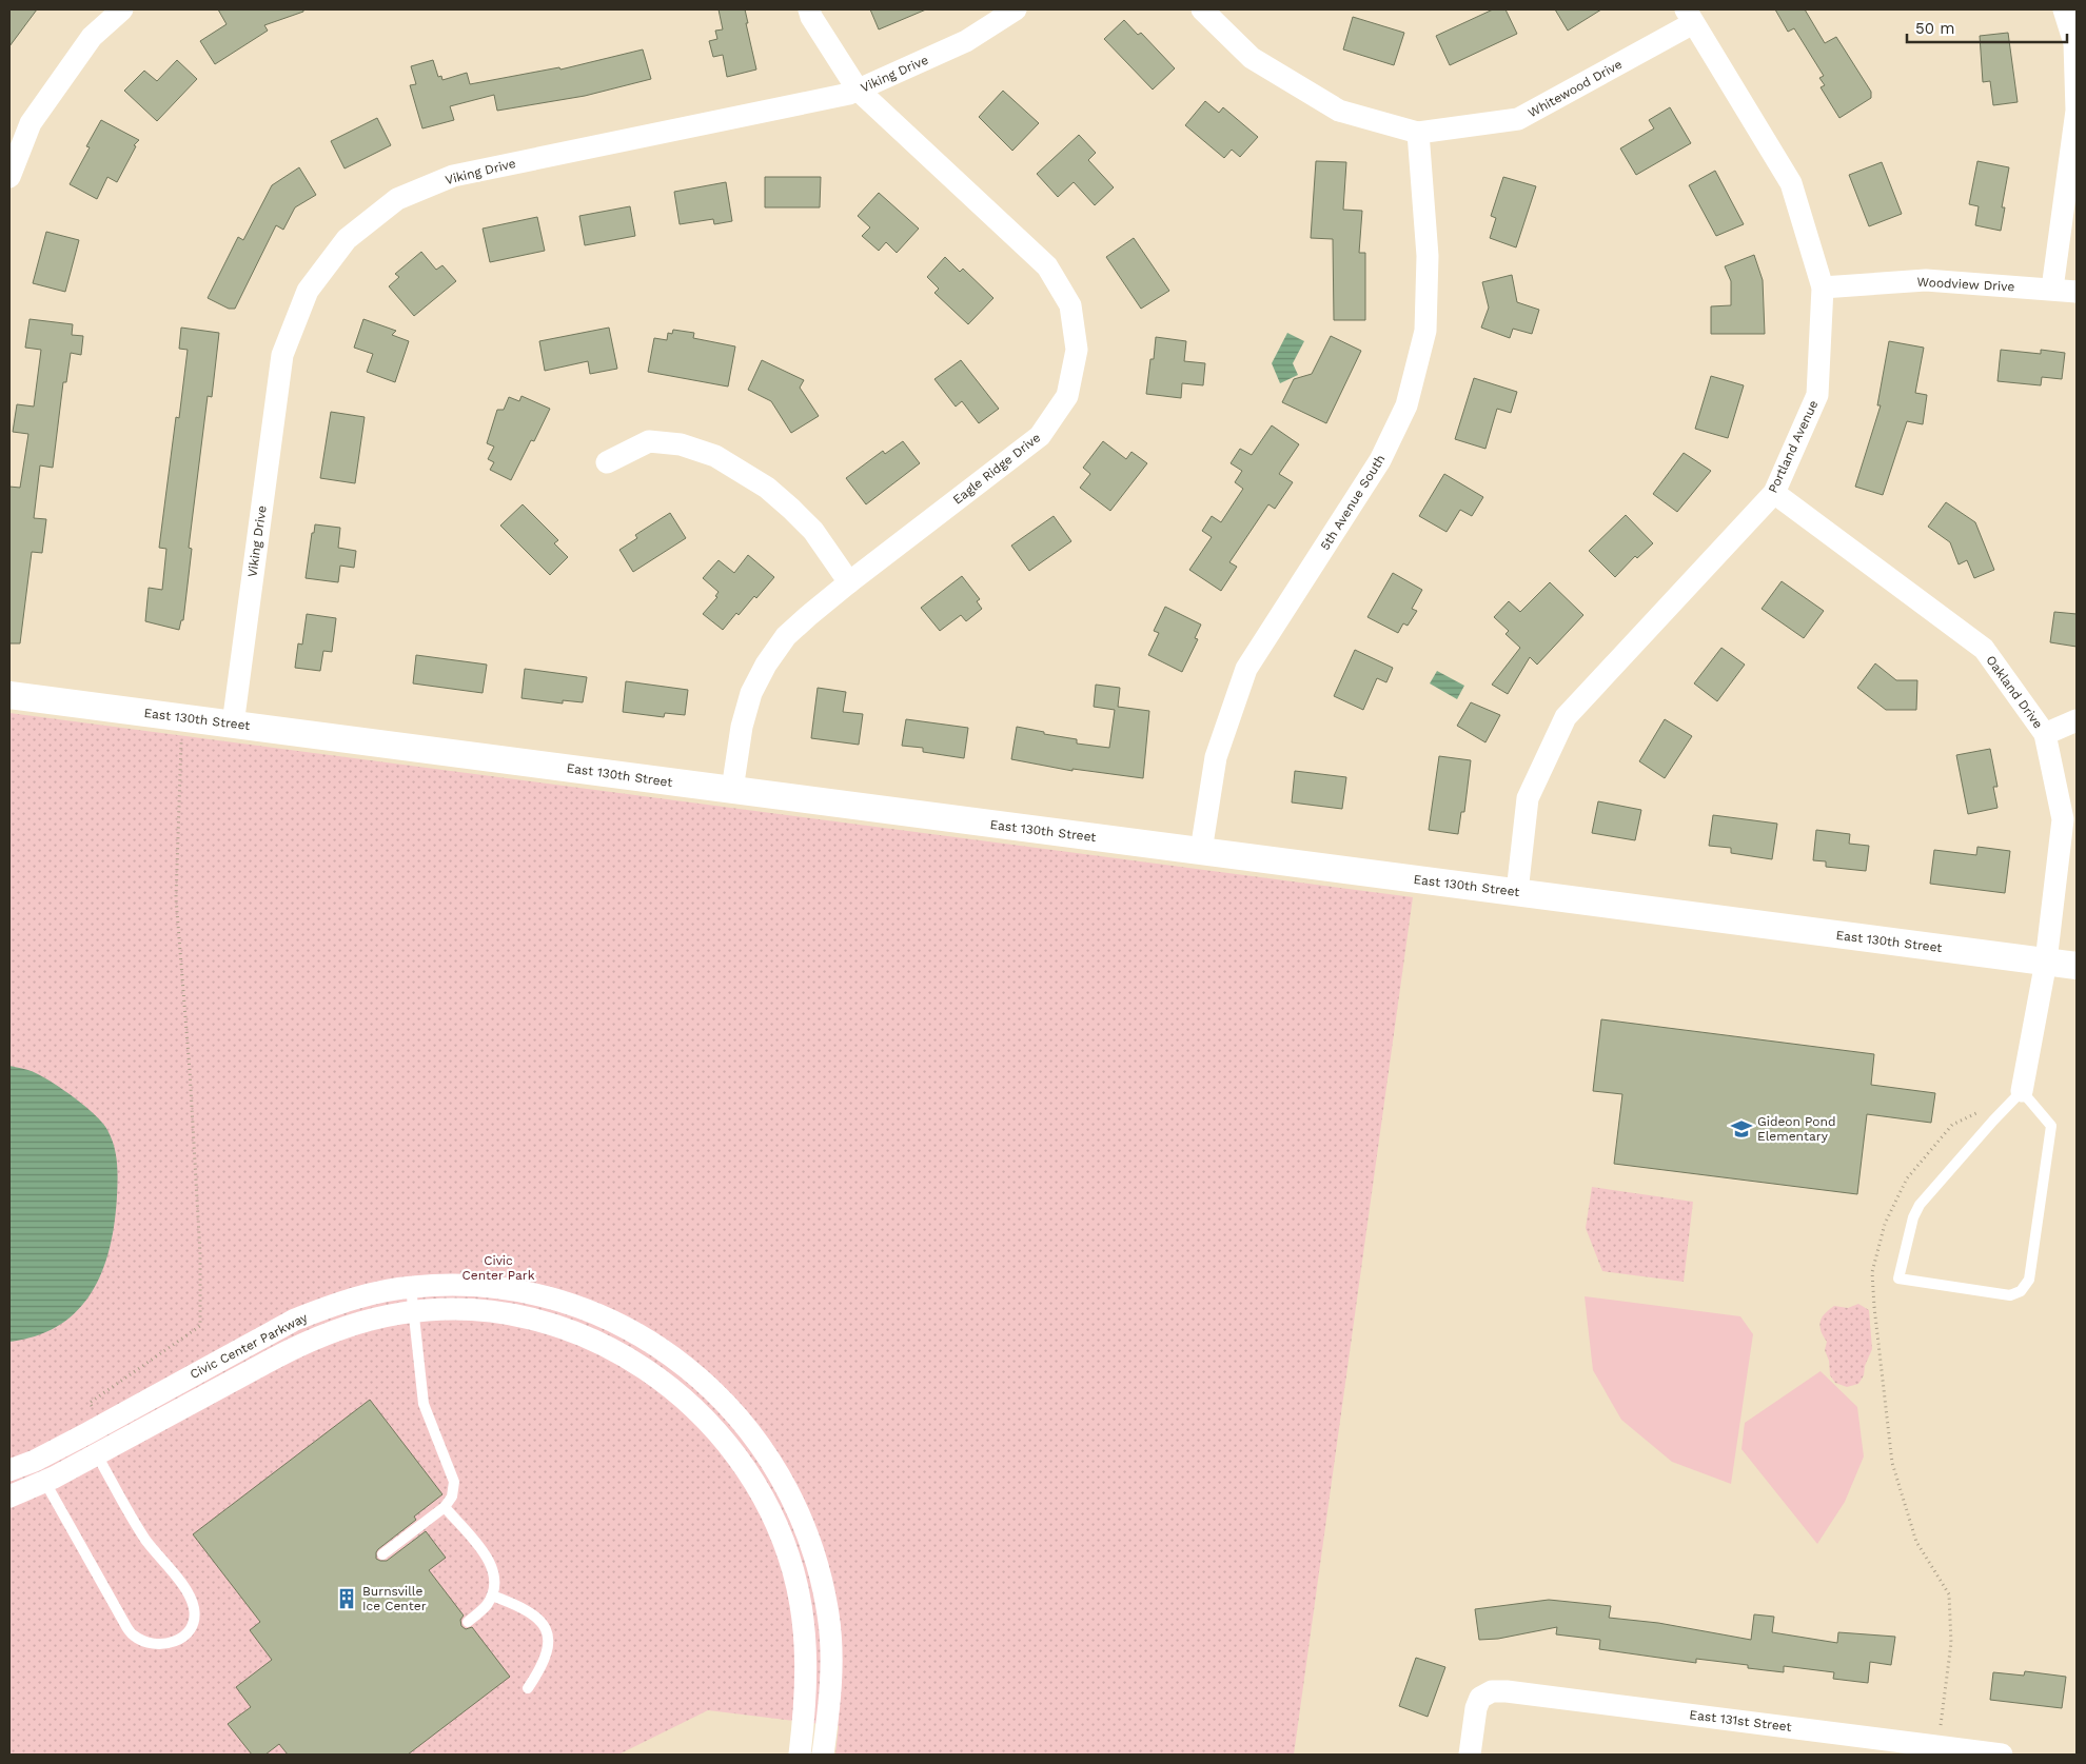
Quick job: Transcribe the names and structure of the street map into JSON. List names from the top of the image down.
{
  "streets": {
    "street": [
      "Viking Drive",
      "Whitewood Drive",
      "Woodview Drive",
      "Portland Avenue",
      "Eagle Ridge Drive",
      "5th Avenue South",
      "Oakland Drive",
      "East 130th Street",
      "Civic Center Parkway",
      "East 131st Street"
    ]
  },
  "crossings": [
    ["Viking Drive", "Eagle Ridge Drive"],
    ["Viking Drive", "East 130th Street"],
    ["Whitewood Drive", "Portland Avenue"],
    ["Whitewood Drive", "5th Avenue South"],
    ["Woodview Drive", "Portland Avenue"],
    ["Portland Avenue", "Oakland Drive"],
    ["Portland Avenue", "East 130th Street"],
    ["Eagle Ridge Drive", "East 130th Street"],
    ["5th Avenue South", "East 130th Street"],
    ["Oakland Drive", "East 130th Street"]
  ],
  "parks": ["Civic Center Park"],
  "places": {
    "school or university": ["Gideon Pond Elementary"],
    "building": ["Burnsville Ice Center"]
  },
  "scale_bar": "50 m"
}
